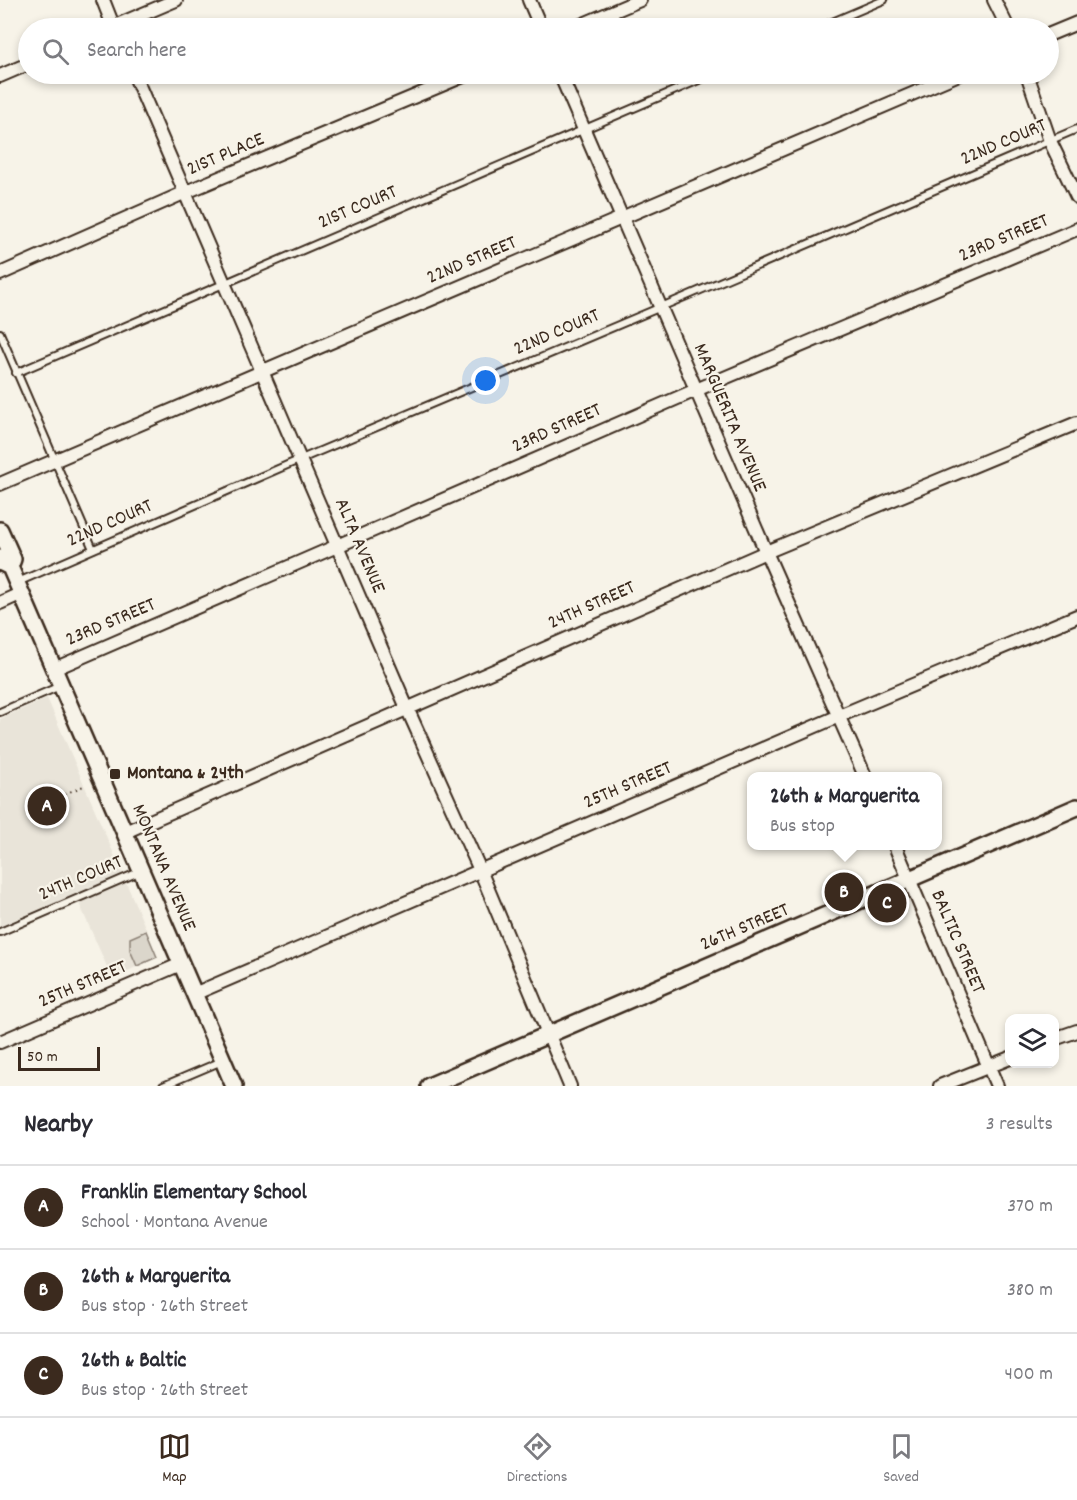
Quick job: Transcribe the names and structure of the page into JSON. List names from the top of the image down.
{
  "streets": {
    "street": [
      "21ST PLACE",
      "23RD STREET",
      "22ND STREET",
      "MARGUERITA AVENUE",
      "ALTA AVENUE",
      "24TH STREET",
      "25TH STREET",
      "MONTANA AVENUE",
      "26TH STREET",
      "BALTIC STREET"
    ],
    "lane": ["22ND COURT", "21ST COURT", "24TH COURT"]
  },
  "crossings": [
    ["22ND COURT", "MARGUERITA AVENUE"],
    ["22ND COURT", "ALTA AVENUE"],
    ["22ND COURT", "MONTANA AVENUE"],
    ["21ST PLACE", "ALTA AVENUE"],
    ["21ST COURT", "MARGUERITA AVENUE"],
    ["21ST COURT", "ALTA AVENUE"],
    ["23RD STREET", "MARGUERITA AVENUE"],
    ["23RD STREET", "ALTA AVENUE"],
    ["23RD STREET", "MONTANA AVENUE"],
    ["22ND STREET", "MARGUERITA AVENUE"],
    ["22ND STREET", "ALTA AVENUE"],
    ["MARGUERITA AVENUE", "24TH STREET"],
    ["MARGUERITA AVENUE", "25TH STREET"],
    ["ALTA AVENUE", "24TH STREET"],
    ["ALTA AVENUE", "25TH STREET"],
    ["ALTA AVENUE", "26TH STREET"],
    ["24TH STREET", "MONTANA AVENUE"],
    ["25TH STREET", "MONTANA AVENUE"],
    ["MONTANA AVENUE", "24TH COURT"],
    ["26TH STREET", "BALTIC STREET"]
  ],
  "places": {
    "transit": ["Montana & 24th"]
  },
  "scale_bar": "50 m",
  "page": {
    "search": "Search here",
    "popup": ["26th & Marguerita", "Bus stop"],
    "pins": ["A", "B", "C"],
    "scale": "50 m",
    "heading": ["Nearby", "3 results"],
    "list": [
      {
        "mark": "A",
        "name": "Franklin Elementary School",
        "note": "School · Montana Avenue",
        "value": "370 m"
      },
      {
        "mark": "B",
        "name": "26th & Marguerita",
        "note": "Bus stop · 26th Street",
        "value": "380 m"
      },
      {
        "mark": "C",
        "name": "26th & Baltic",
        "note": "Bus stop · 26th Street",
        "value": "400 m"
      }
    ],
    "nav": ["Map", "Directions", "Saved"]
  }
}
